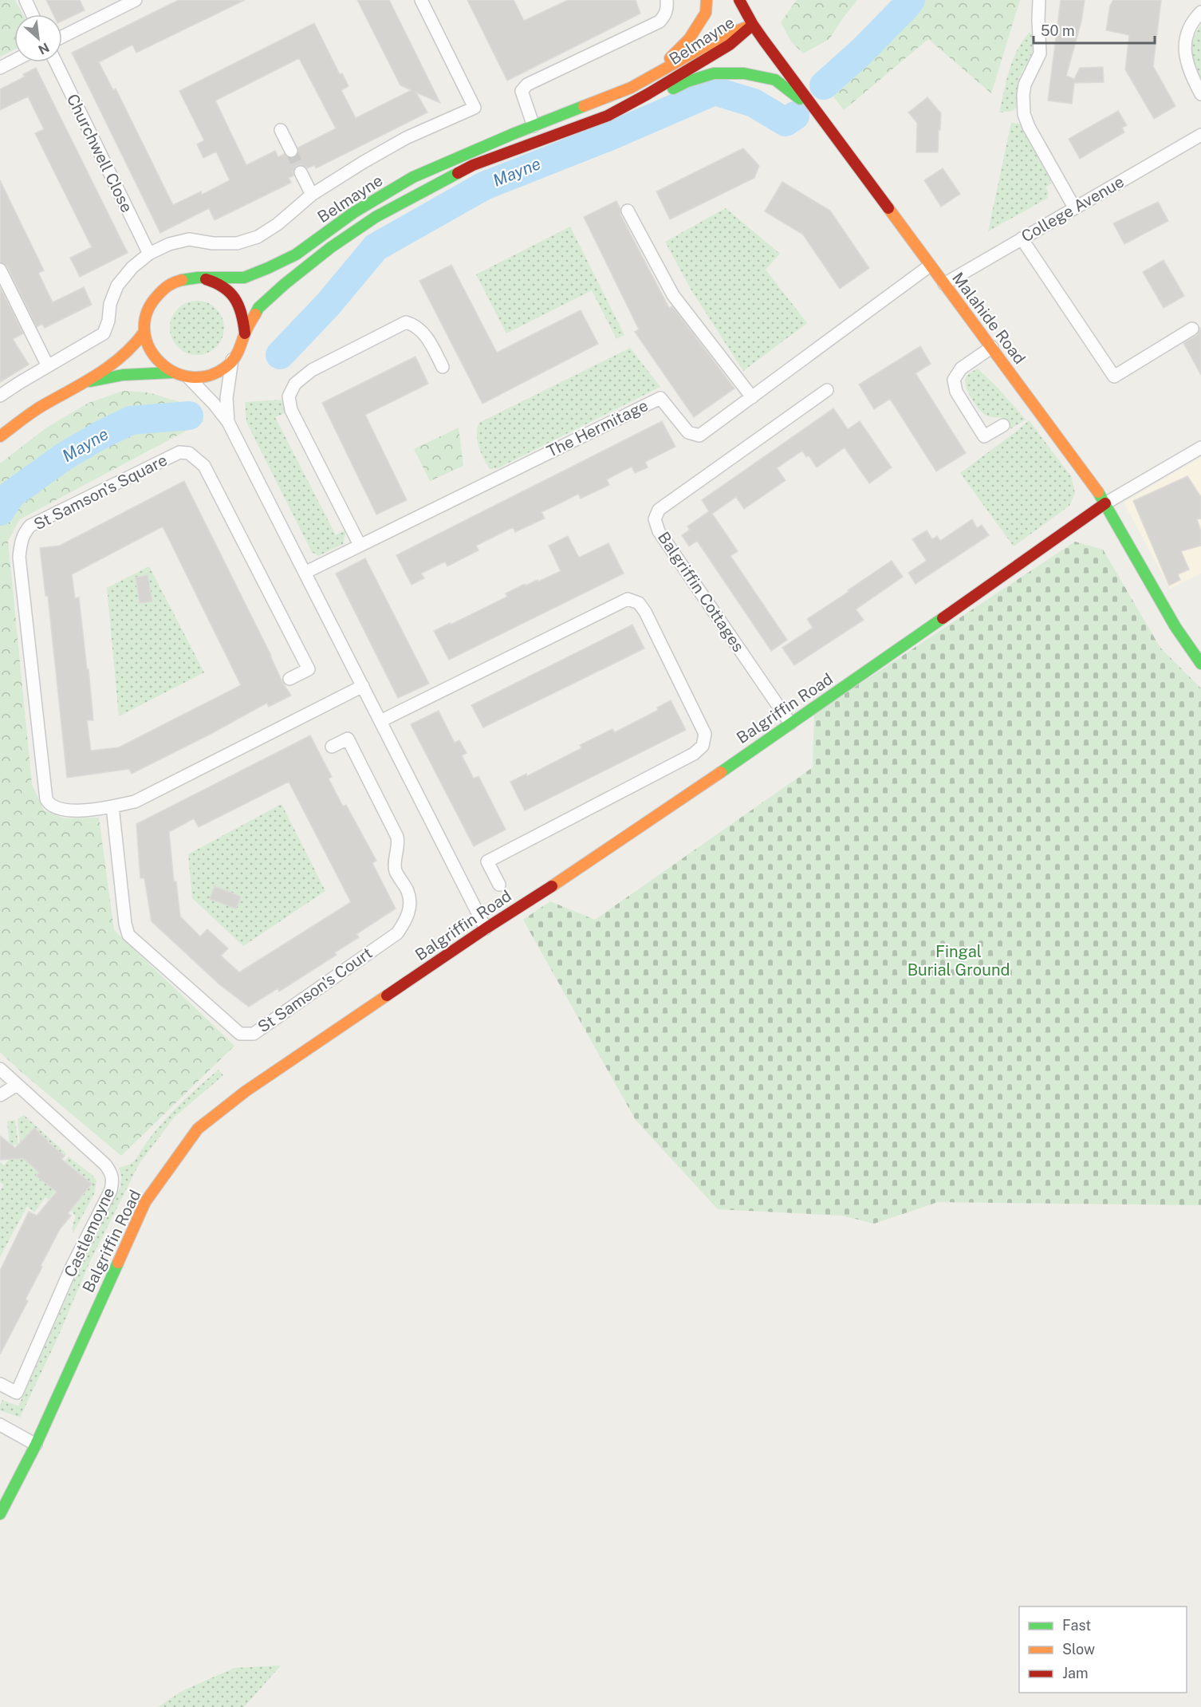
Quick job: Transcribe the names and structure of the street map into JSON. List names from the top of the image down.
{
  "streets": {
    "main road": ["Belmayne", "Malahide Road", "Balgriffin Road"],
    "street": [
      "Churchwell Close",
      "College Avenue",
      "The Hermitage",
      "St Samson's Square",
      "Balgriffin Cottages",
      "St Samson's Court",
      "Castlemoyne"
    ]
  },
  "crossings": [
    ["Belmayne", "Malahide Road"],
    ["College Avenue", "Malahide Road"],
    ["Malahide Road", "The Hermitage"],
    ["Malahide Road", "Balgriffin Road"],
    ["St Samson's Square", "St Samson's Court"],
    ["Balgriffin Cottages", "Balgriffin Road"]
  ],
  "water": ["Mayne"],
  "parks": ["Fingal Burial Ground"],
  "legend": ["Fast", "Slow", "Jam"],
  "scale_bar": "50 m",
  "north": "bottom right"
}
